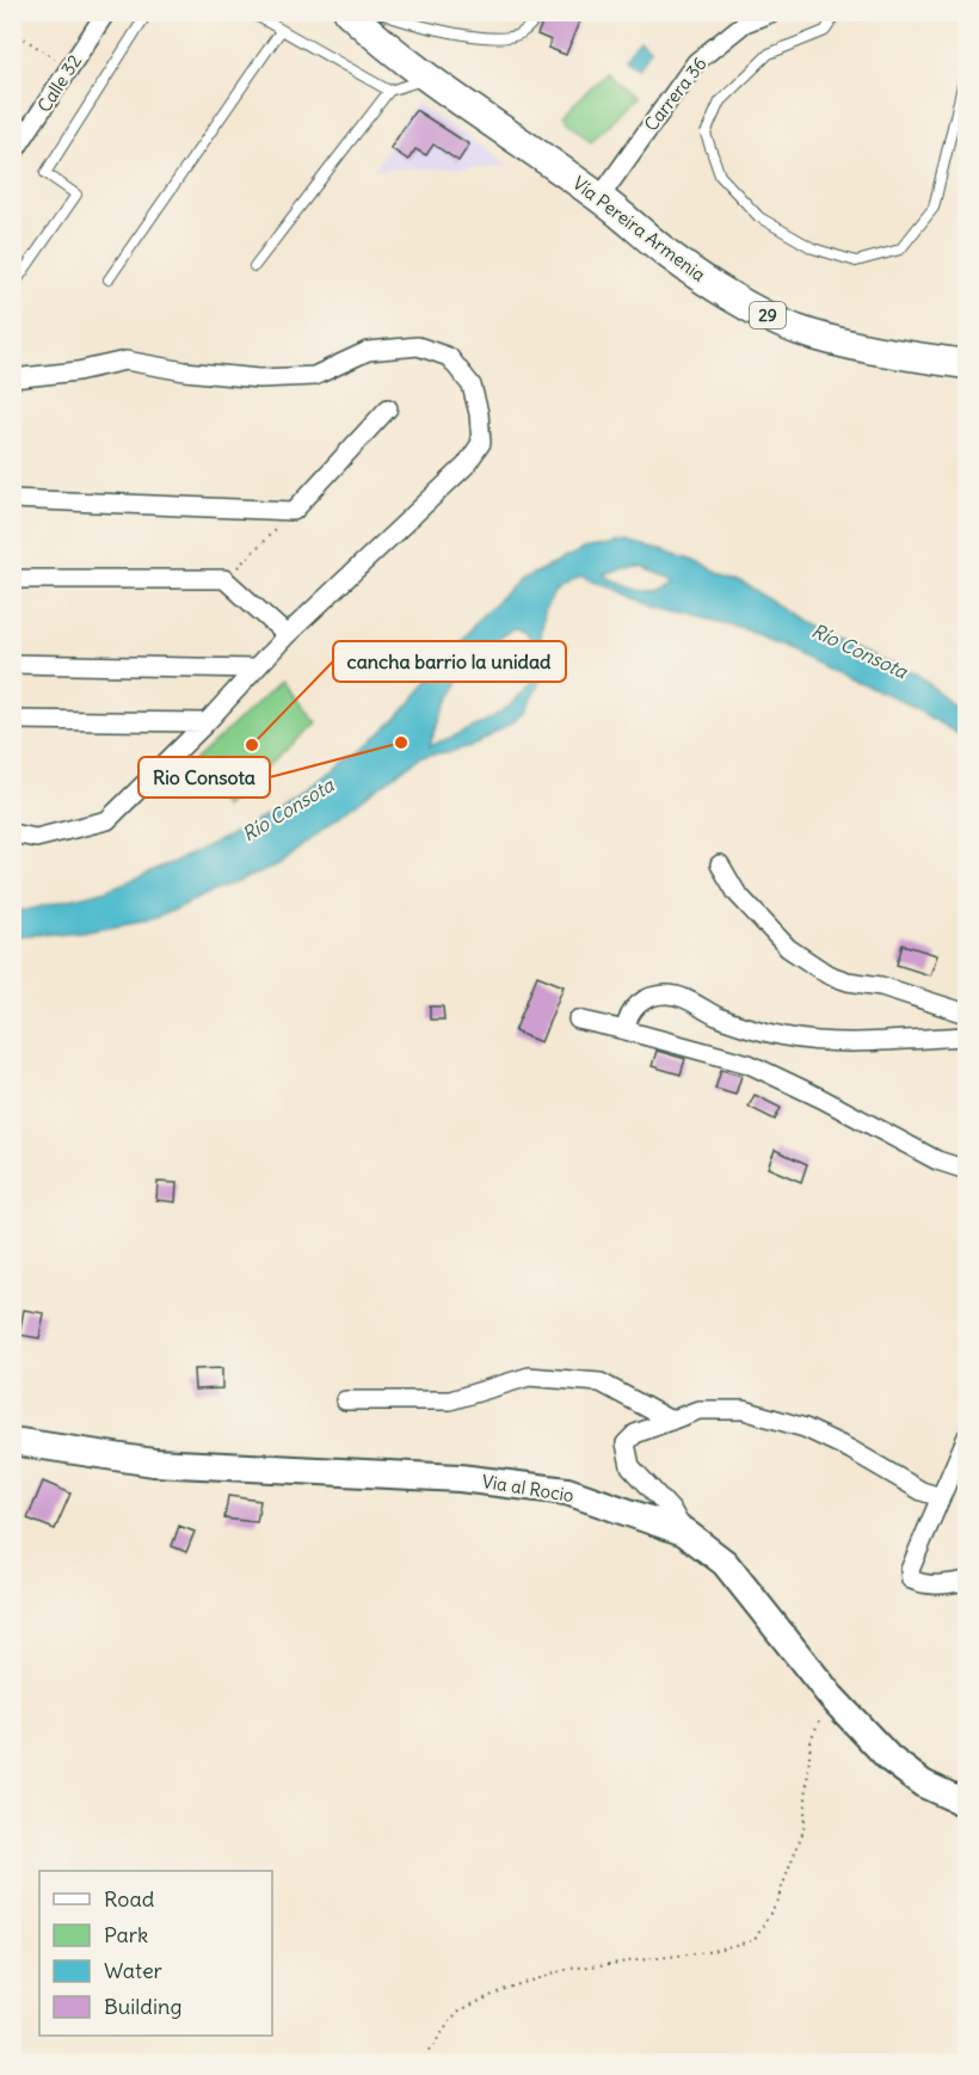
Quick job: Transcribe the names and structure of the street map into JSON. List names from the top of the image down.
{
  "streets": {
    "main road": ["Vía Pereira Armenia", "29", "Via al Rocio"],
    "street": ["Calle 32", "Carrera 36"]
  },
  "crossings": [
    ["Carrera 36", "Vía Pereira Armenia"]
  ],
  "water": ["Río Consota"],
  "places": ["Rio Consota", "cancha barrio la unidad"],
  "legend": [
    "Road",
    "Park",
    "Water",
    "Building"
  ]
}
